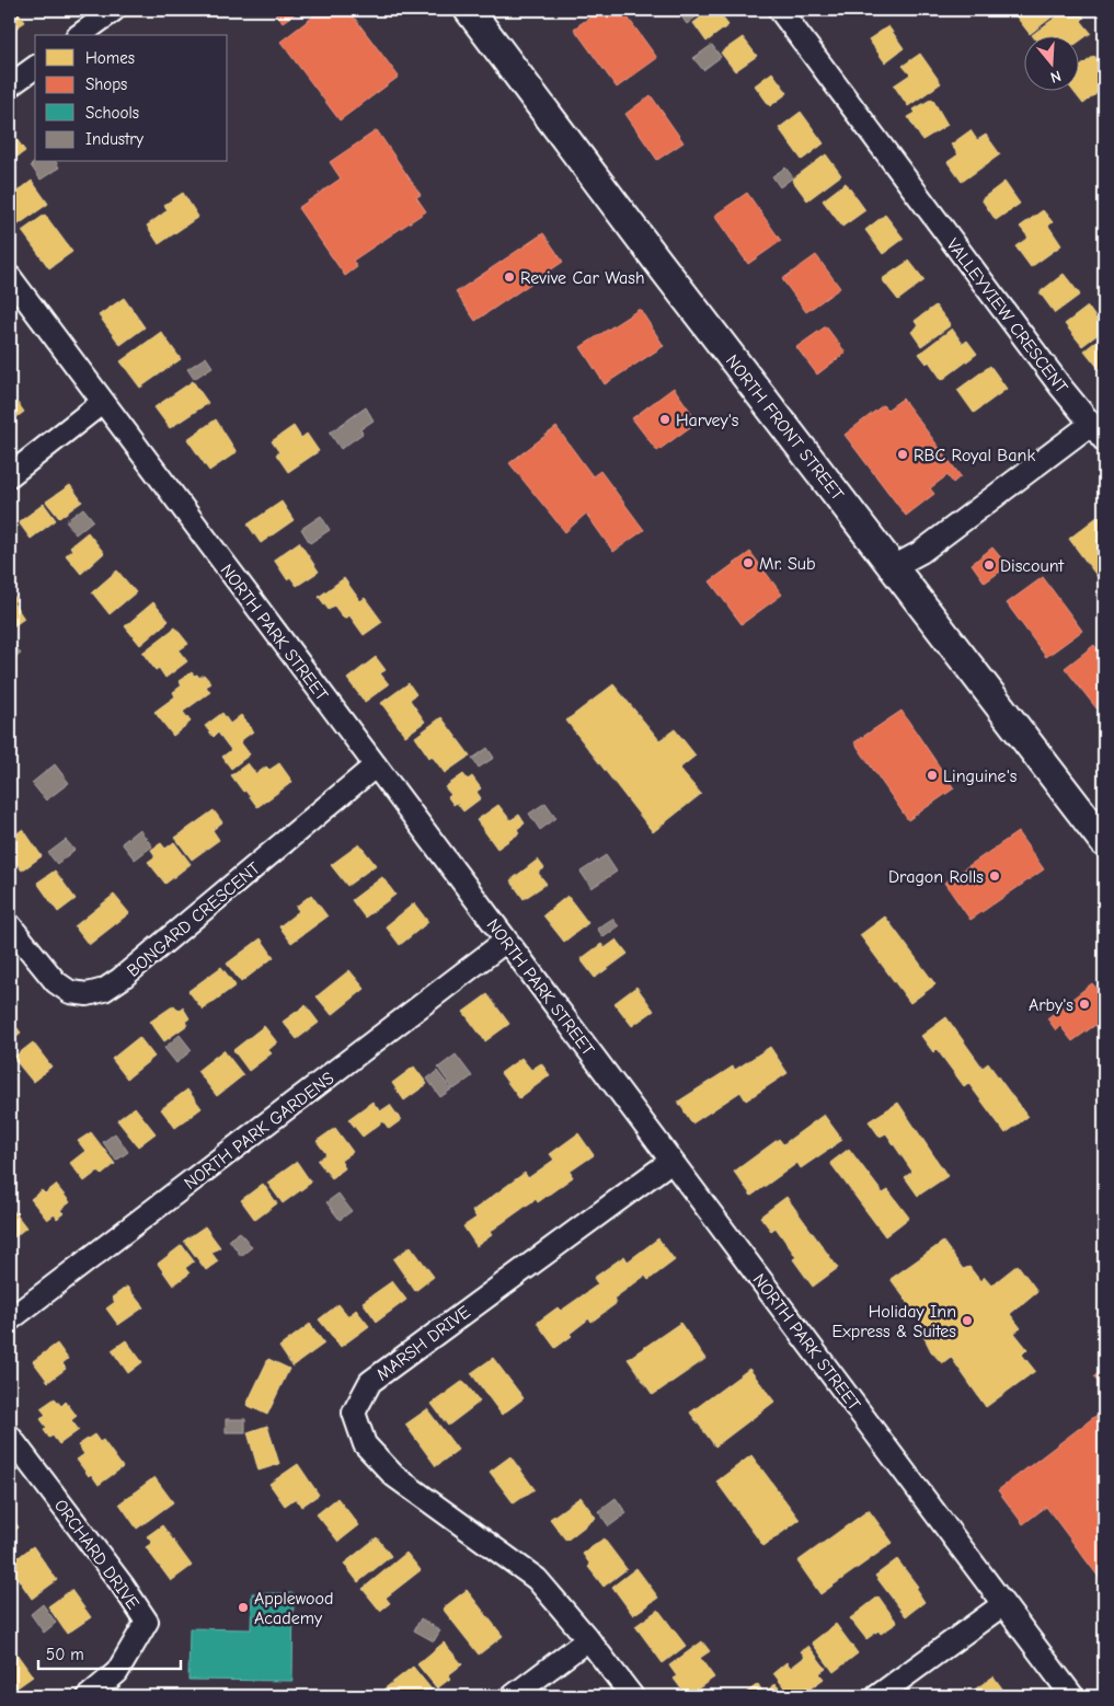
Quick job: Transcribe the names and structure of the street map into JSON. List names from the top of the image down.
{
  "streets": {
    "main road": ["NORTH FRONT STREET"],
    "street": [
      "VALLEYVIEW CRESCENT",
      "NORTH PARK STREET",
      "BONGARD CRESCENT",
      "NORTH PARK GARDENS",
      "MARSH DRIVE",
      "ORCHARD DRIVE"
    ]
  },
  "crossings": [
    ["NORTH PARK STREET", "BONGARD CRESCENT"],
    ["NORTH PARK STREET", "NORTH PARK GARDENS"],
    ["NORTH PARK STREET", "MARSH DRIVE"]
  ],
  "places": [
    "Revive Car Wash",
    "Harvey's",
    "RBC Royal Bank",
    "Mr. Sub",
    "Discount",
    "Linguine's",
    "Dragon Rolls",
    "Arby's",
    "Holiday Inn Express & Suites",
    "Applewood Academy"
  ],
  "legend": [
    "Homes",
    "Shops",
    "Schools",
    "Industry"
  ],
  "scale_bar": "50 m",
  "north": "bottom"
}
